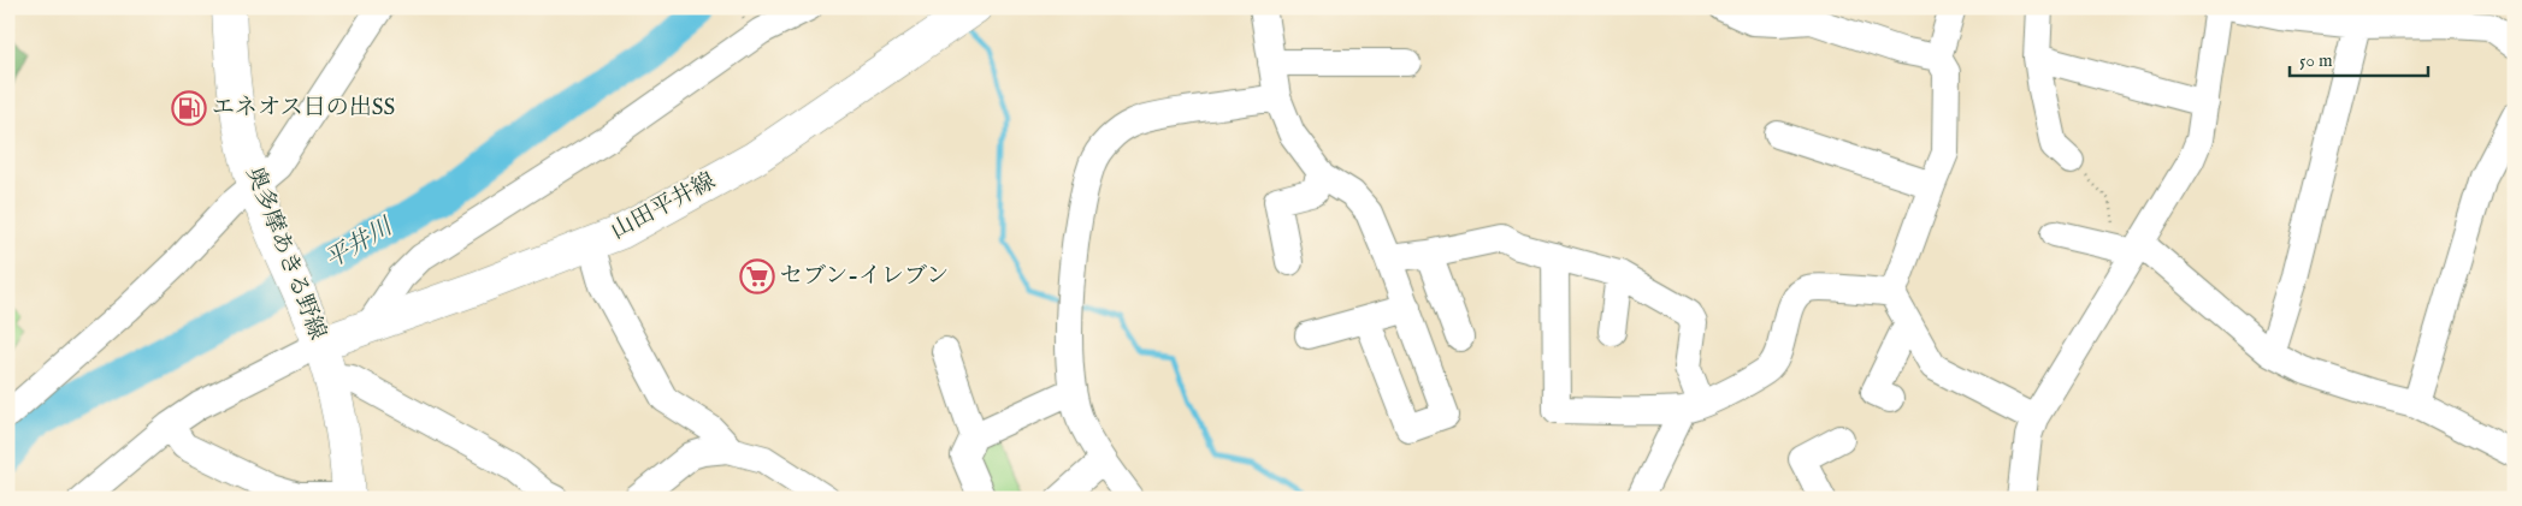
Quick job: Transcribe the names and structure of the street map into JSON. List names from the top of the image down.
{
  "streets": {
    "main road": ["山田平井線", "奥多摩あきる野線"]
  },
  "crossings": [
    ["山田平井線", "奥多摩あきる野線"]
  ],
  "water": ["平井川"],
  "places": {
    "fuel station": ["エネオス日の出SS"],
    "supermarket": ["セブン-イレブン"]
  },
  "scale_bar": "50 m"
}
